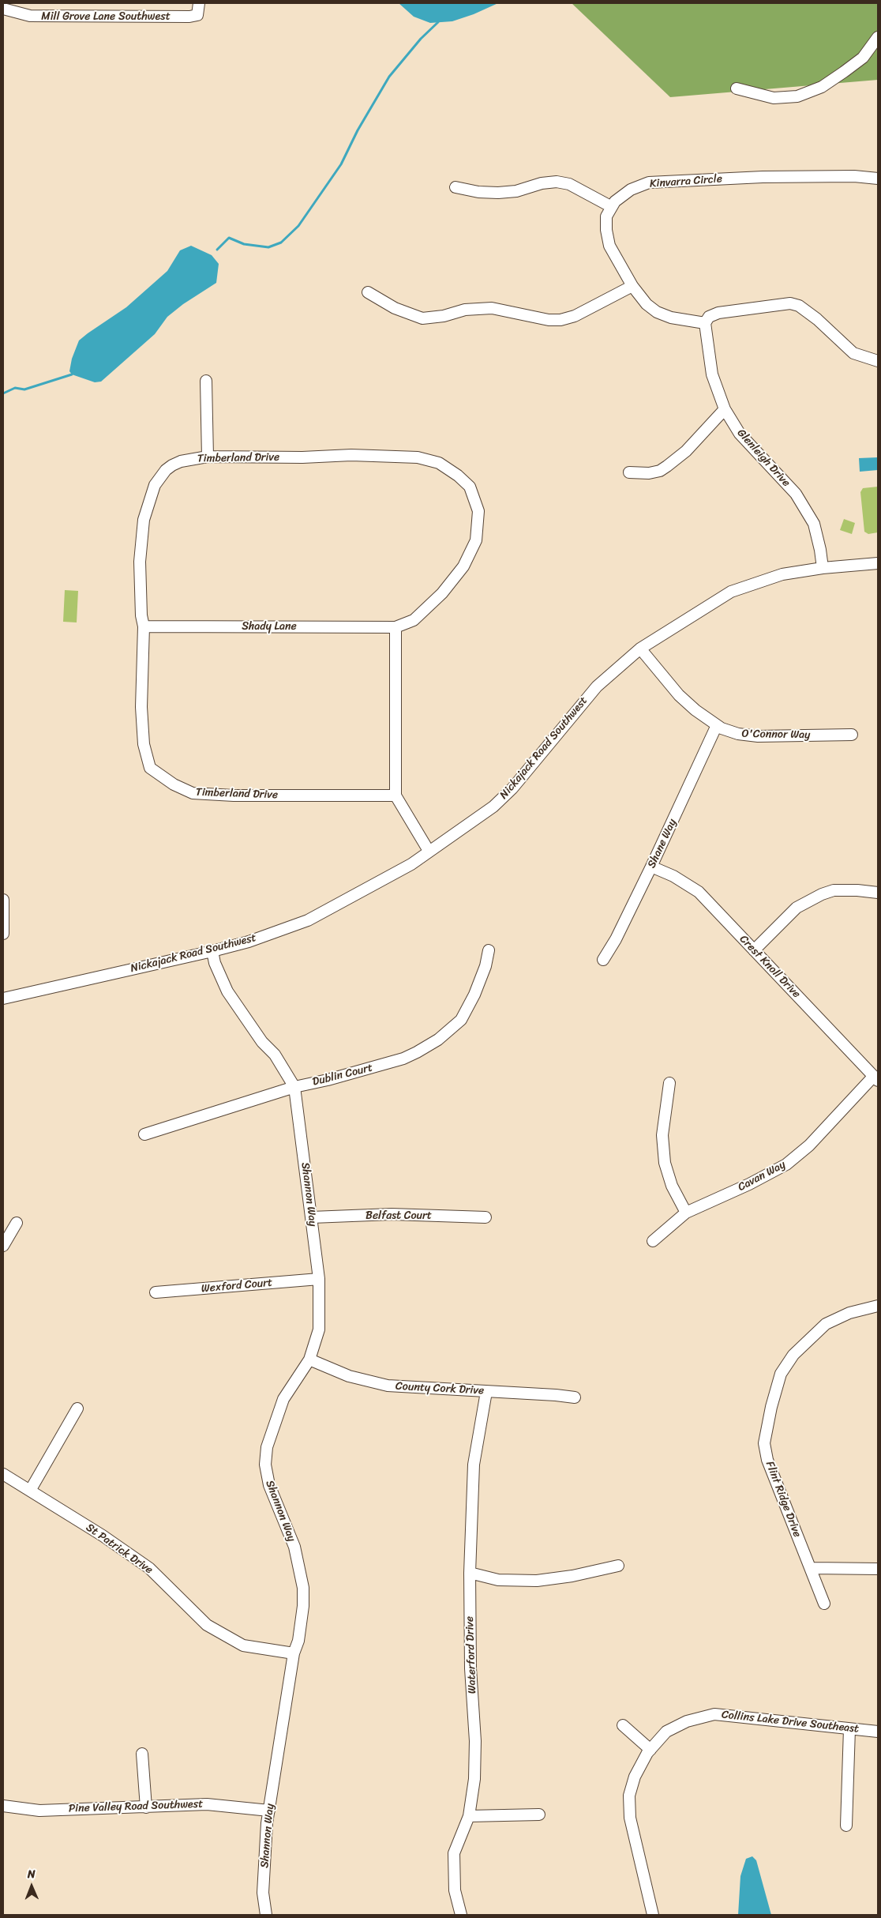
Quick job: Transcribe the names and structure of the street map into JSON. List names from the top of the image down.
{
  "streets": {
    "street": [
      "Mill Grove Lane Southwest",
      "Kinvarra Circle",
      "Timberland Drive",
      "Glenleigh Drive",
      "Shady Lane",
      "O'Connor Way",
      "Nickajack Road Southwest",
      "Shane Way",
      "Crest Knoll Drive",
      "Dublin Court",
      "Cavan Way",
      "Shannon Way",
      "Belfast Court",
      "Wexford Court",
      "County Cork Drive",
      "Flint Ridge Drive",
      "St Patrick Drive",
      "Waterford Drive",
      "Collins Lake Drive Southeast",
      "Pine Valley Road Southwest"
    ]
  },
  "crossings": [
    ["Kinvarra Circle", "Glenleigh Drive"],
    ["Timberland Drive", "Shady Lane"],
    ["Glenleigh Drive", "Nickajack Road Southwest"],
    ["O'Connor Way", "Nickajack Road Southwest"],
    ["O'Connor Way", "Shane Way"],
    ["Nickajack Road Southwest", "Shannon Way"],
    ["Shane Way", "Crest Knoll Drive"],
    ["Crest Knoll Drive", "Cavan Way"],
    ["Dublin Court", "Shannon Way"],
    ["Shannon Way", "Belfast Court"],
    ["Shannon Way", "Wexford Court"],
    ["Shannon Way", "County Cork Drive"],
    ["Shannon Way", "St Patrick Drive"],
    ["Shannon Way", "Pine Valley Road Southwest"],
    ["County Cork Drive", "Waterford Drive"]
  ],
  "north": "top"
}
